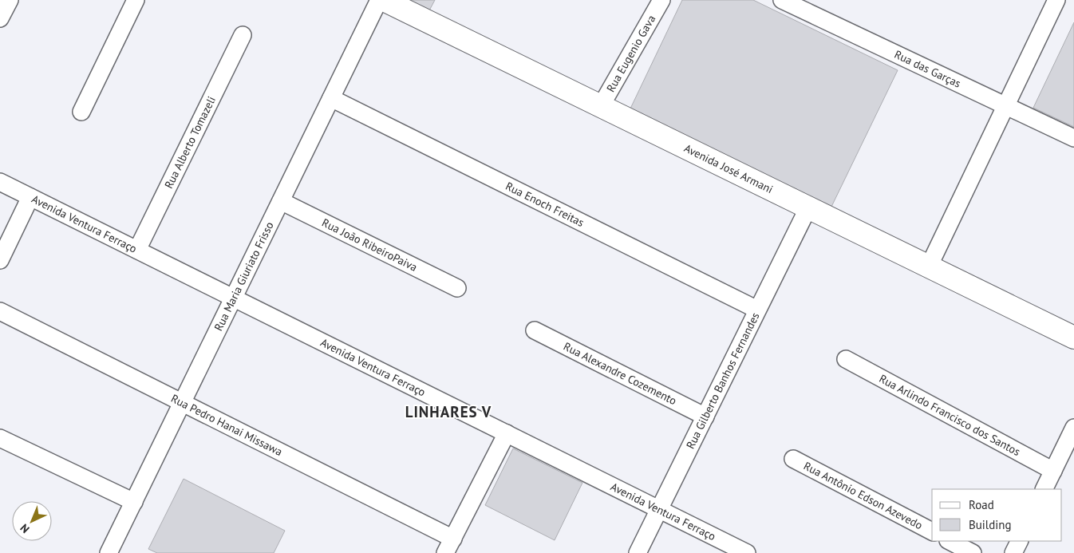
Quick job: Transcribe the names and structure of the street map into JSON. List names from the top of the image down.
{
  "streets": {
    "main road": ["Avenida José Armani"],
    "street": [
      "Rua Eugenio Gava",
      "Rua das Garças",
      "Rua Alberto Tomazeli",
      "Rua Enoch Freitas",
      "Avenida Ventura Ferraço",
      "Rua João RibeiroPaiva",
      "Rua Maria Giuriato Frisso",
      "Rua Alexandre Cozemento",
      "Rua Gilberto Banhos Fernandes",
      "Rua Arlindo Francisco dos Santos",
      "Rua Pedro Hanai Missawa",
      "Rua Antônio Edson Azevedo"
    ]
  },
  "crossings": [
    ["Rua Eugenio Gava", "Avenida José Armani"],
    ["Rua Alberto Tomazeli", "Avenida Ventura Ferraço"],
    ["Avenida José Armani", "Rua Gilberto Banhos Fernandes"],
    ["Rua Enoch Freitas", "Rua Maria Giuriato Frisso"],
    ["Rua Enoch Freitas", "Rua Gilberto Banhos Fernandes"],
    ["Avenida Ventura Ferraço", "Rua Maria Giuriato Frisso"],
    ["Avenida Ventura Ferraço", "Rua Gilberto Banhos Fernandes"],
    ["Rua João RibeiroPaiva", "Rua Maria Giuriato Frisso"],
    ["Rua Maria Giuriato Frisso", "Rua Pedro Hanai Missawa"],
    ["Rua Alexandre Cozemento", "Rua Gilberto Banhos Fernandes"]
  ],
  "districts": ["LINHARES V"],
  "legend": ["Road", "Building"],
  "north": "bottom left"
}
